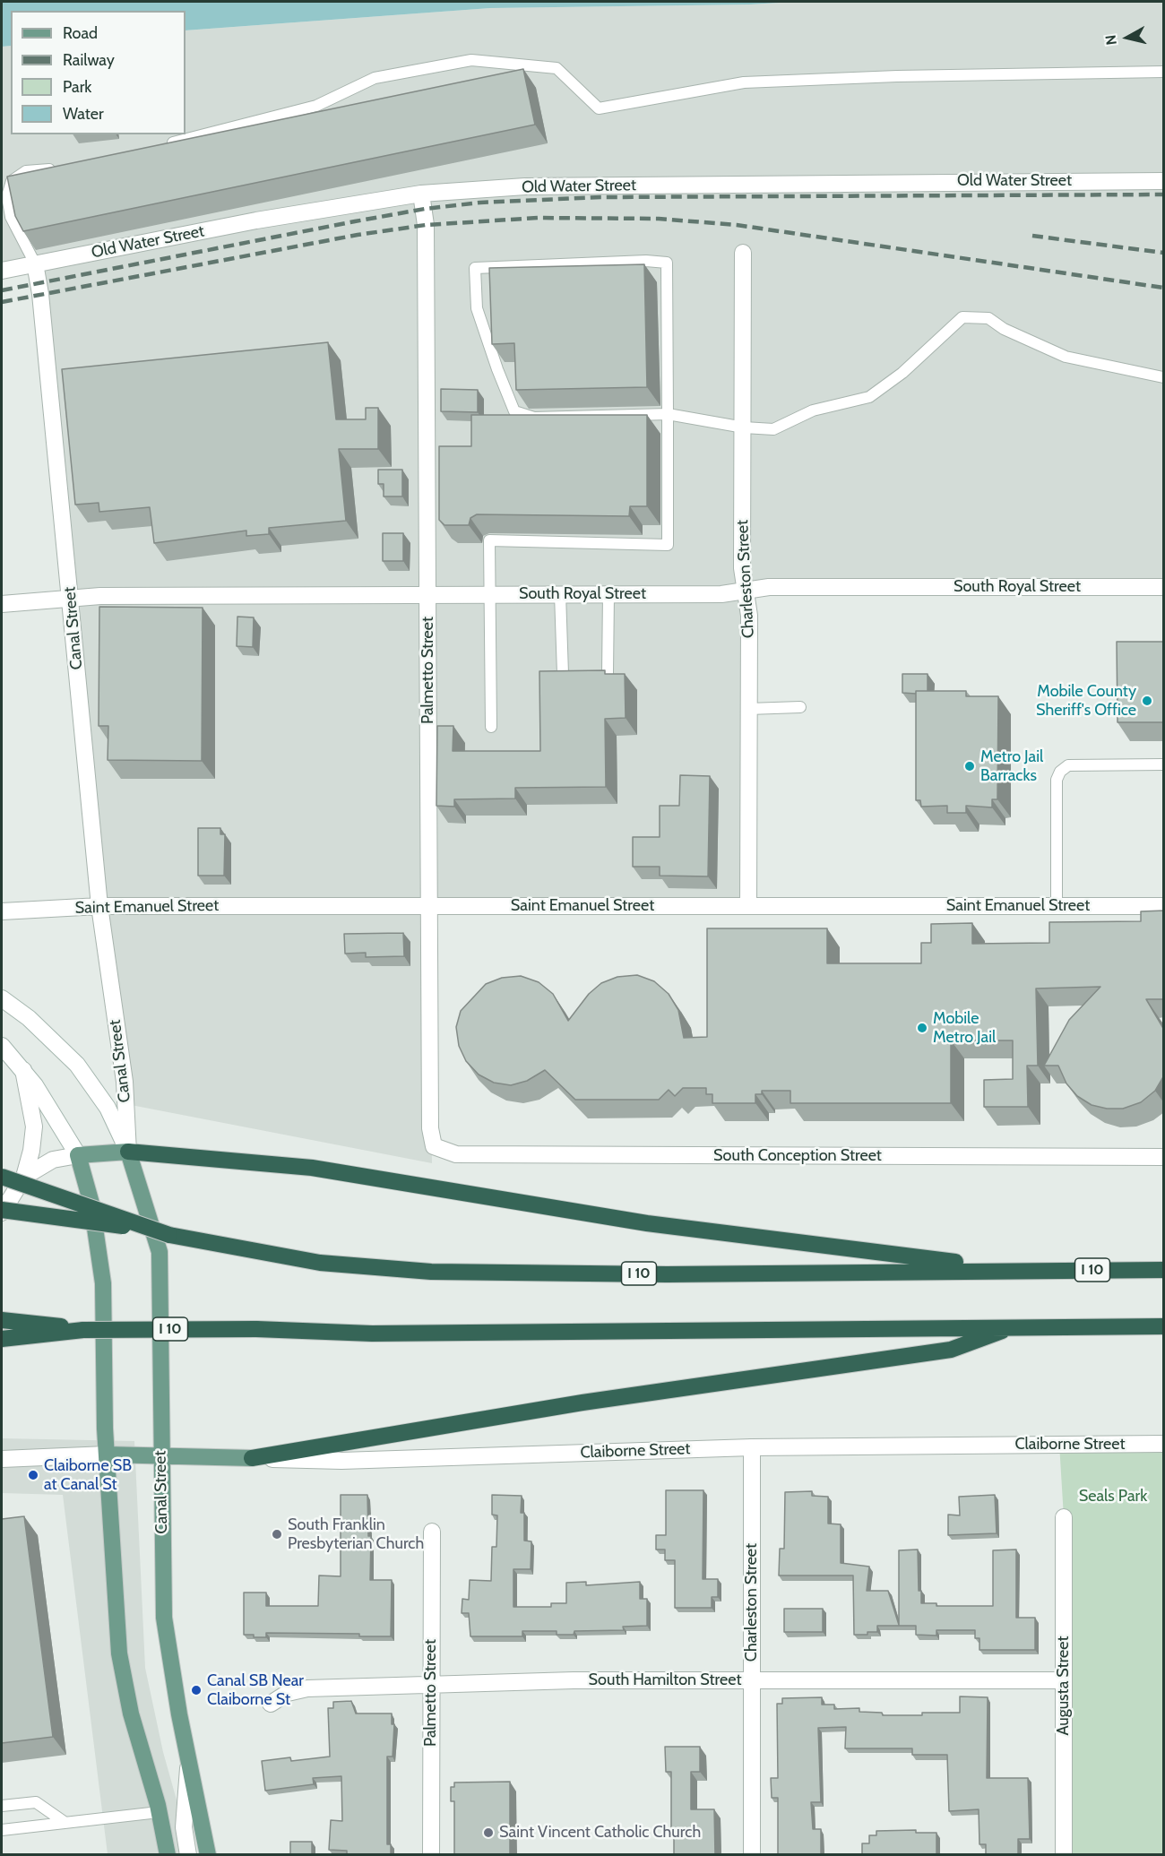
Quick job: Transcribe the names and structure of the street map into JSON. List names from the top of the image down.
{
  "streets": {
    "highway": ["I 10"],
    "main road": ["Canal Street", "Claiborne Street"],
    "street": [
      "Old Water Street",
      "Charleston Street",
      "South Royal Street",
      "Palmetto Street",
      "Saint Emanuel Street",
      "South Conception Street",
      "South Hamilton Street",
      "Augusta Street"
    ]
  },
  "crossings": [
    ["Old Water Street", "Canal Street"],
    ["Old Water Street", "Palmetto Street"],
    ["Charleston Street", "South Royal Street"],
    ["Charleston Street", "Saint Emanuel Street"],
    ["Charleston Street", "Claiborne Street"],
    ["Charleston Street", "South Hamilton Street"],
    ["South Royal Street", "Canal Street"],
    ["South Royal Street", "Palmetto Street"],
    ["Canal Street", "Saint Emanuel Street"],
    ["Canal Street", "Claiborne Street"],
    ["Palmetto Street", "Saint Emanuel Street"],
    ["Palmetto Street", "South Conception Street"],
    ["Palmetto Street", "South Hamilton Street"],
    ["South Hamilton Street", "Augusta Street"]
  ],
  "parks": ["Seals Park"],
  "places": [
    "Mobile County Sheriff's Office",
    "Metro Jail Barracks",
    "Mobile Metro Jail",
    "Claiborne SB at Canal St",
    "South Franklin Presbyterian Church",
    "Canal SB Near Claiborne St",
    "Saint Vincent Catholic Church"
  ],
  "legend": [
    "Road",
    "Railway",
    "Park",
    "Water"
  ],
  "north": "left"
}
